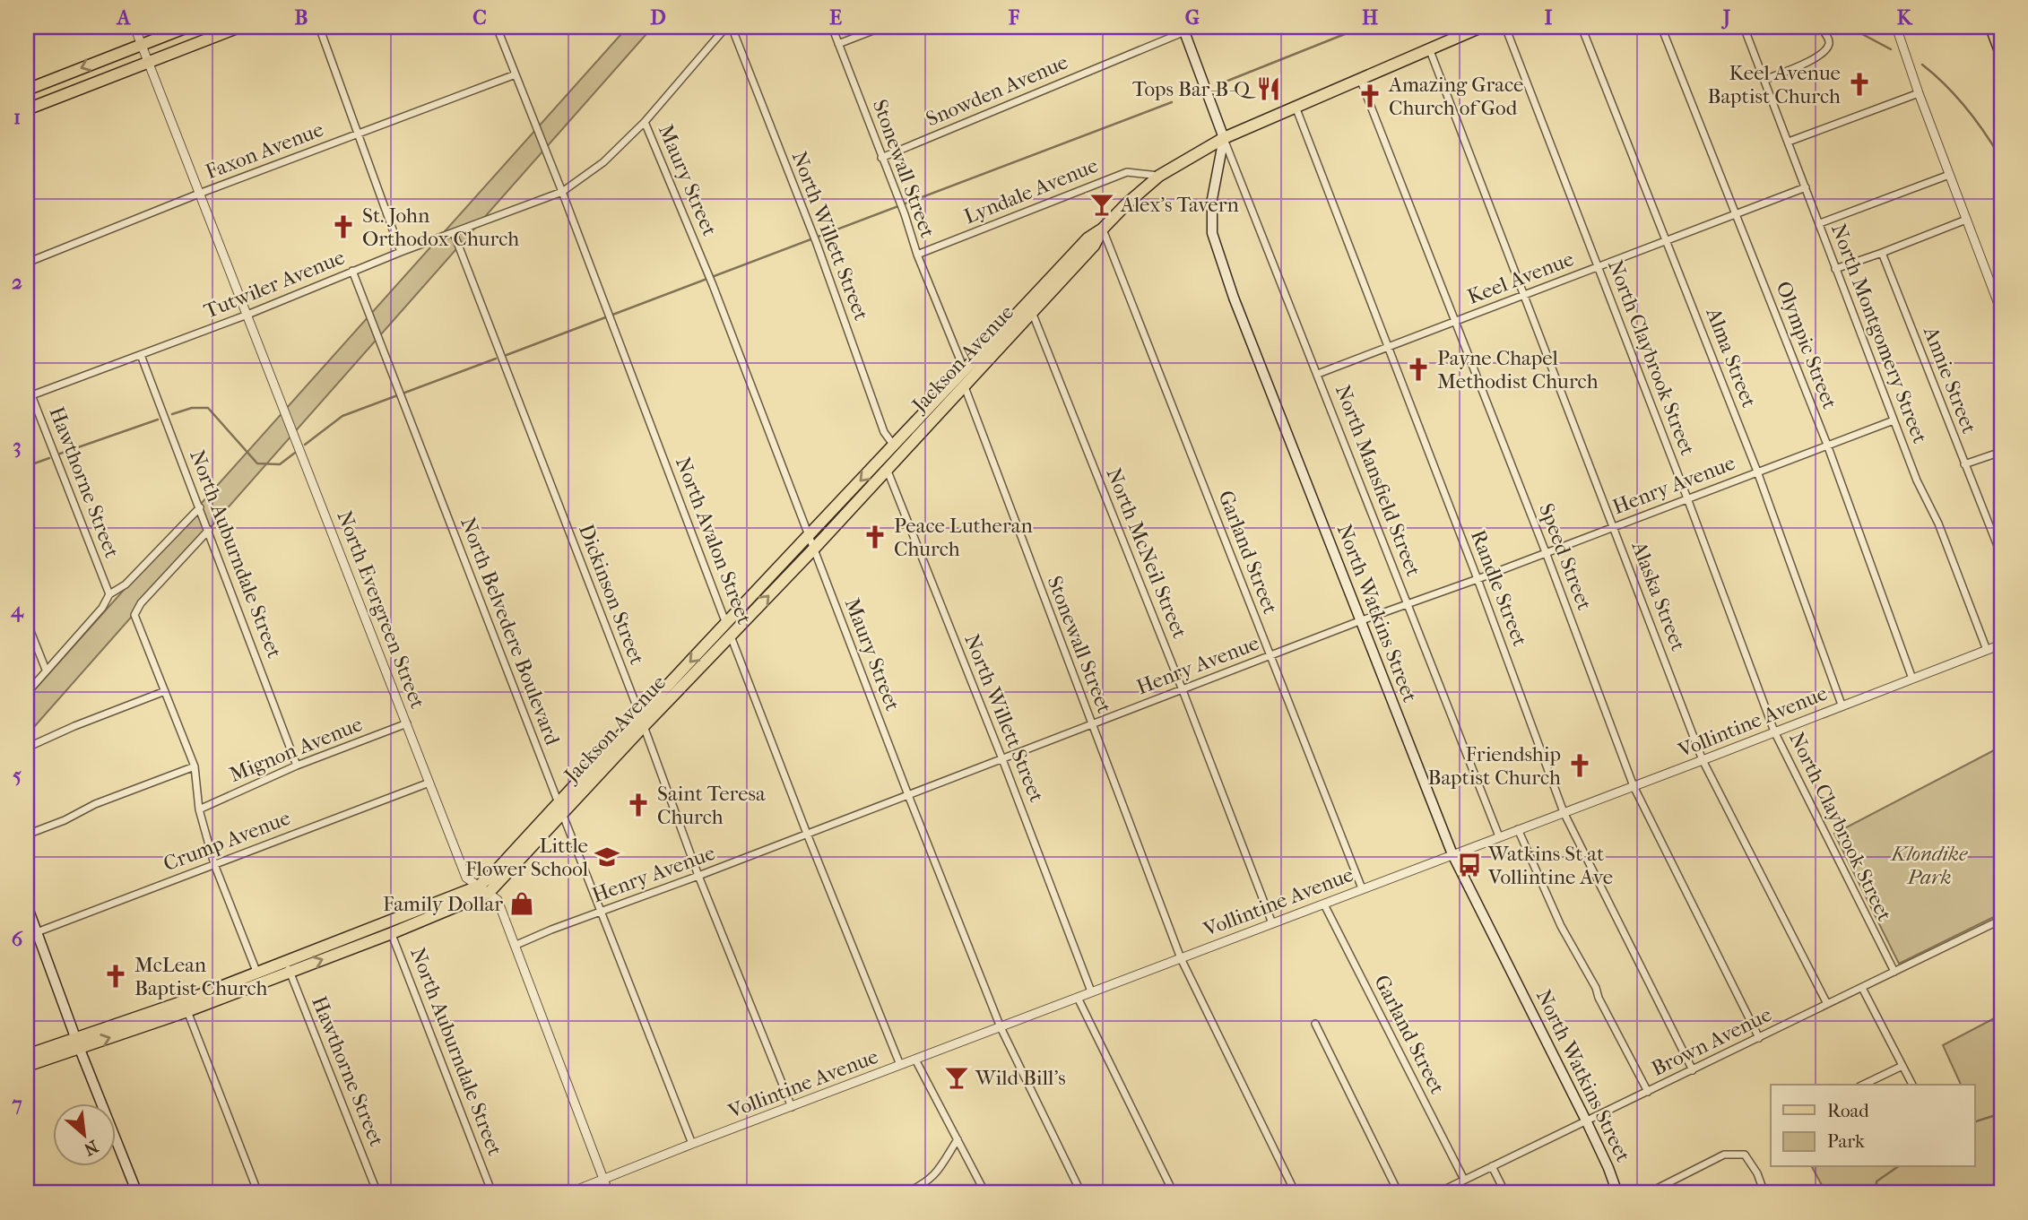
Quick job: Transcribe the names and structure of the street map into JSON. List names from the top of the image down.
{
  "streets": {
    "main road": ["Jackson Avenue", "North Watkins Street"],
    "street": [
      "Snowden Avenue",
      "Faxon Avenue",
      "Stonewall Street",
      "Maury Street",
      "Lyndale Avenue",
      "North Willett Street",
      "Keel Avenue",
      "Tutwiler Avenue",
      "North Montgomery Street",
      "Olympic Street",
      "North Claybrook Street",
      "Alma Street",
      "Annie Street",
      "North Mansfield Street",
      "Hawthorne Street",
      "Henry Avenue",
      "North Avalon Street",
      "Garland Street",
      "North McNeil Street",
      "North Auburndale Street",
      "Speed Street",
      "Randle Street",
      "Dickinson Street",
      "Alaska Street",
      "North Evergreen Street",
      "North Belvedere Boulevard",
      "Vollintine Avenue",
      "Mignon Avenue",
      "Crump Avenue",
      "Brown Avenue"
    ]
  },
  "crossings": [
    ["Snowden Avenue", "Stonewall Street"],
    ["Faxon Avenue", "North Avalon Street"],
    ["Faxon Avenue", "North Evergreen Street"],
    ["Stonewall Street", "Lyndale Avenue"],
    ["Stonewall Street", "Jackson Avenue"],
    ["Stonewall Street", "Henry Avenue"],
    ["Stonewall Street", "Vollintine Avenue"],
    ["Maury Street", "Tutwiler Avenue"],
    ["Maury Street", "Jackson Avenue"],
    ["Maury Street", "Henry Avenue"],
    ["Maury Street", "Vollintine Avenue"],
    ["Lyndale Avenue", "Jackson Avenue"],
    ["North Willett Street", "Jackson Avenue"],
    ["North Willett Street", "Henry Avenue"],
    ["North Willett Street", "Vollintine Avenue"],
    ["Keel Avenue", "North Montgomery Street"],
    ["Keel Avenue", "Olympic Street"],
    ["Keel Avenue", "North Claybrook Street"],
    ["Keel Avenue", "Alma Street"],
    ["Keel Avenue", "North Mansfield Street"],
    ["Keel Avenue", "Speed Street"],
    ["Keel Avenue", "Randle Street"],
    ["Keel Avenue", "Alaska Street"],
    ["Tutwiler Avenue", "Hawthorne Street"],
    ["Tutwiler Avenue", "North Avalon Street"],
    ["Tutwiler Avenue", "North Auburndale Street"],
    ["Tutwiler Avenue", "Dickinson Street"],
    ["Tutwiler Avenue", "North Evergreen Street"],
    ["Tutwiler Avenue", "North Belvedere Boulevard"],
    ["North Montgomery Street", "Henry Avenue"],
    ["North Montgomery Street", "Vollintine Avenue"],
    ["Olympic Street", "Henry Avenue"],
    ["Olympic Street", "Vollintine Avenue"],
    ["North Claybrook Street", "Henry Avenue"],
    ["North Claybrook Street", "Vollintine Avenue"],
    ["North Claybrook Street", "Brown Avenue"],
    ["Alma Street", "Henry Avenue"],
    ["Alma Street", "Vollintine Avenue"],
    ["Jackson Avenue", "North Mansfield Street"],
    ["Jackson Avenue", "Hawthorne Street"],
    ["Jackson Avenue", "North Avalon Street"],
    ["Jackson Avenue", "Garland Street"],
    ["Jackson Avenue", "North McNeil Street"],
    ["Jackson Avenue", "North Auburndale Street"],
    ["Jackson Avenue", "Speed Street"],
    ["Jackson Avenue", "Randle Street"],
    ["Jackson Avenue", "Dickinson Street"],
    ["Jackson Avenue", "Alaska Street"],
    ["Jackson Avenue", "North Evergreen Street"],
    ["Jackson Avenue", "North Watkins Street"],
    ["Jackson Avenue", "North Belvedere Boulevard"],
    ["North Mansfield Street", "Henry Avenue"],
    ["North Mansfield Street", "North Watkins Street"],
    ["North Mansfield Street", "Vollintine Avenue"],
    ["Henry Avenue", "North Avalon Street"],
    ["Henry Avenue", "Garland Street"],
    ["Henry Avenue", "North McNeil Street"],
    ["Henry Avenue", "Speed Street"],
    ["Henry Avenue", "Randle Street"],
    ["Henry Avenue", "Dickinson Street"],
    ["Henry Avenue", "Alaska Street"],
    ["Henry Avenue", "North Evergreen Street"],
    ["Henry Avenue", "North Watkins Street"],
    ["Henry Avenue", "North Belvedere Boulevard"],
    ["North Avalon Street", "Vollintine Avenue"],
    ["Garland Street", "Vollintine Avenue"],
    ["Garland Street", "Brown Avenue"],
    ["North McNeil Street", "Vollintine Avenue"],
    ["North Auburndale Street", "Mignon Avenue"],
    ["Speed Street", "Vollintine Avenue"],
    ["Speed Street", "Brown Avenue"],
    ["Randle Street", "Vollintine Avenue"],
    ["Randle Street", "Brown Avenue"],
    ["Dickinson Street", "Vollintine Avenue"],
    ["Alaska Street", "Vollintine Avenue"],
    ["Alaska Street", "Brown Avenue"],
    ["North Evergreen Street", "Vollintine Avenue"],
    ["North Evergreen Street", "Mignon Avenue"],
    ["North Evergreen Street", "Crump Avenue"],
    ["North Watkins Street", "Vollintine Avenue"],
    ["North Watkins Street", "Brown Avenue"],
    ["North Belvedere Boulevard", "Vollintine Avenue"]
  ],
  "parks": ["Klondike Park"],
  "places": {
    "church": [
      "Keel Avenue Baptist Church",
      "Amazing Grace Church of God",
      "St. John Orthodox Church",
      "Payne Chapel Methodist Church",
      "Peace Lutheran Church",
      "Friendship Baptist Church",
      "Saint Teresa Church",
      "McLean Baptist Church"
    ],
    "restaurant": ["Tops Bar-B-Q"],
    "bar": ["Alex’s Tavern", "Wild Bill’s"],
    "school or university": ["Little Flower School"],
    "bus stop": ["Watkins St at Vollintine Ave"],
    "shop": ["Family Dollar"]
  },
  "legend": ["Road", "Park"],
  "north": "bottom right",
  "grid": {
    "columns": [
      "A",
      "B",
      "C",
      "D",
      "E",
      "F",
      "G",
      "H",
      "I",
      "J",
      "K"
    ],
    "rows": [
      "1",
      "2",
      "3",
      "4",
      "5",
      "6",
      "7"
    ]
  }
}
